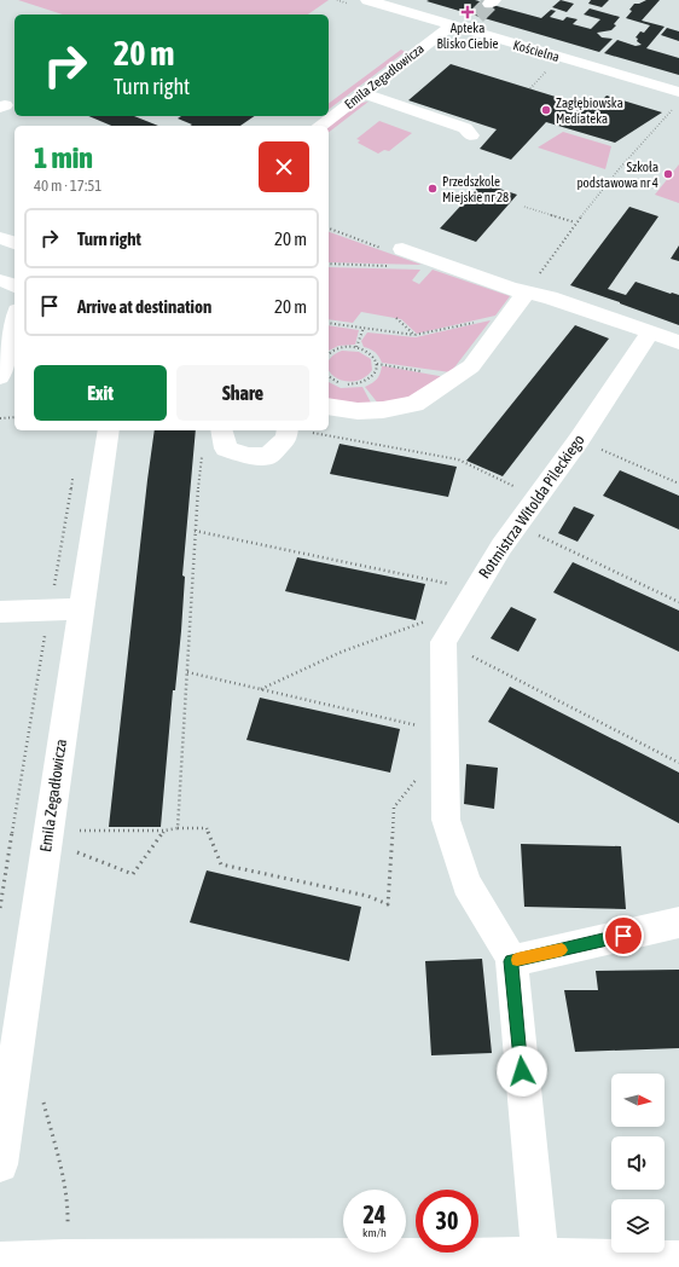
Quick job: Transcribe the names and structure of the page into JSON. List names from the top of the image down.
{
  "streets": {
    "street": ["Kościelna", "Emila Zegadłowicza", "Rotmistrza Witolda Pileckiego"]
  },
  "crossings": [
    ["Kościelna", "Emila Zegadłowicza"]
  ],
  "places": {
    "health": ["Apteka Blisko Ciebie"],
    "other": ["Zagłębiowska Mediateka", "Szkoła podstawowa nr 4", "Przedszkole Miejskie nr 28"]
  },
  "north": "right",
  "page": {
    "turn": ["20 m", "Turn right"],
    "heading": ["1 min", "40 m · 17:51"],
    "list": [
      {
        "name": "Turn right",
        "value": "20 m"
      },
      {
        "name": "Arrive at destination",
        "value": "20 m"
      }
    ],
    "buttons": ["Exit", "Share"],
    "speed": "24 km/h",
    "limit": "30"
  }
}
